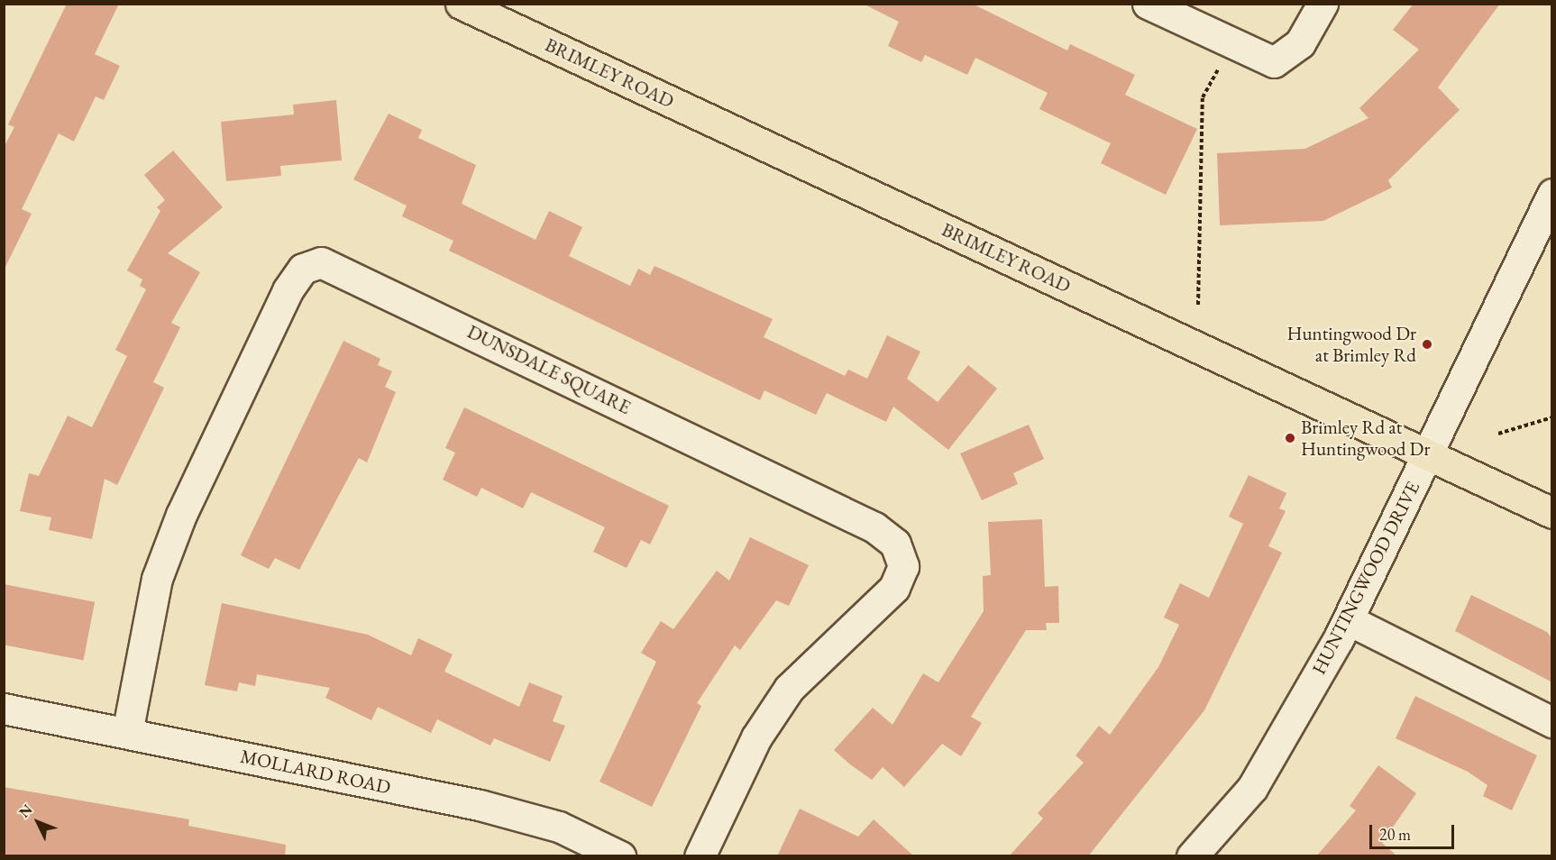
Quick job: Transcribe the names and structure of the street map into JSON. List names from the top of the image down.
{
  "streets": {
    "main road": ["BRIMLEY ROAD"],
    "street": ["DUNSDALE SQUARE", "HUNTINGWOOD DRIVE", "MOLLARD ROAD"]
  },
  "crossings": [
    ["BRIMLEY ROAD", "HUNTINGWOOD DRIVE"],
    ["DUNSDALE SQUARE", "MOLLARD ROAD"]
  ],
  "places": ["Huntingwood Dr at Brimley Rd", "Brimley Rd at Huntingwood Dr"],
  "scale_bar": "20 m",
  "north": "top left"
}
